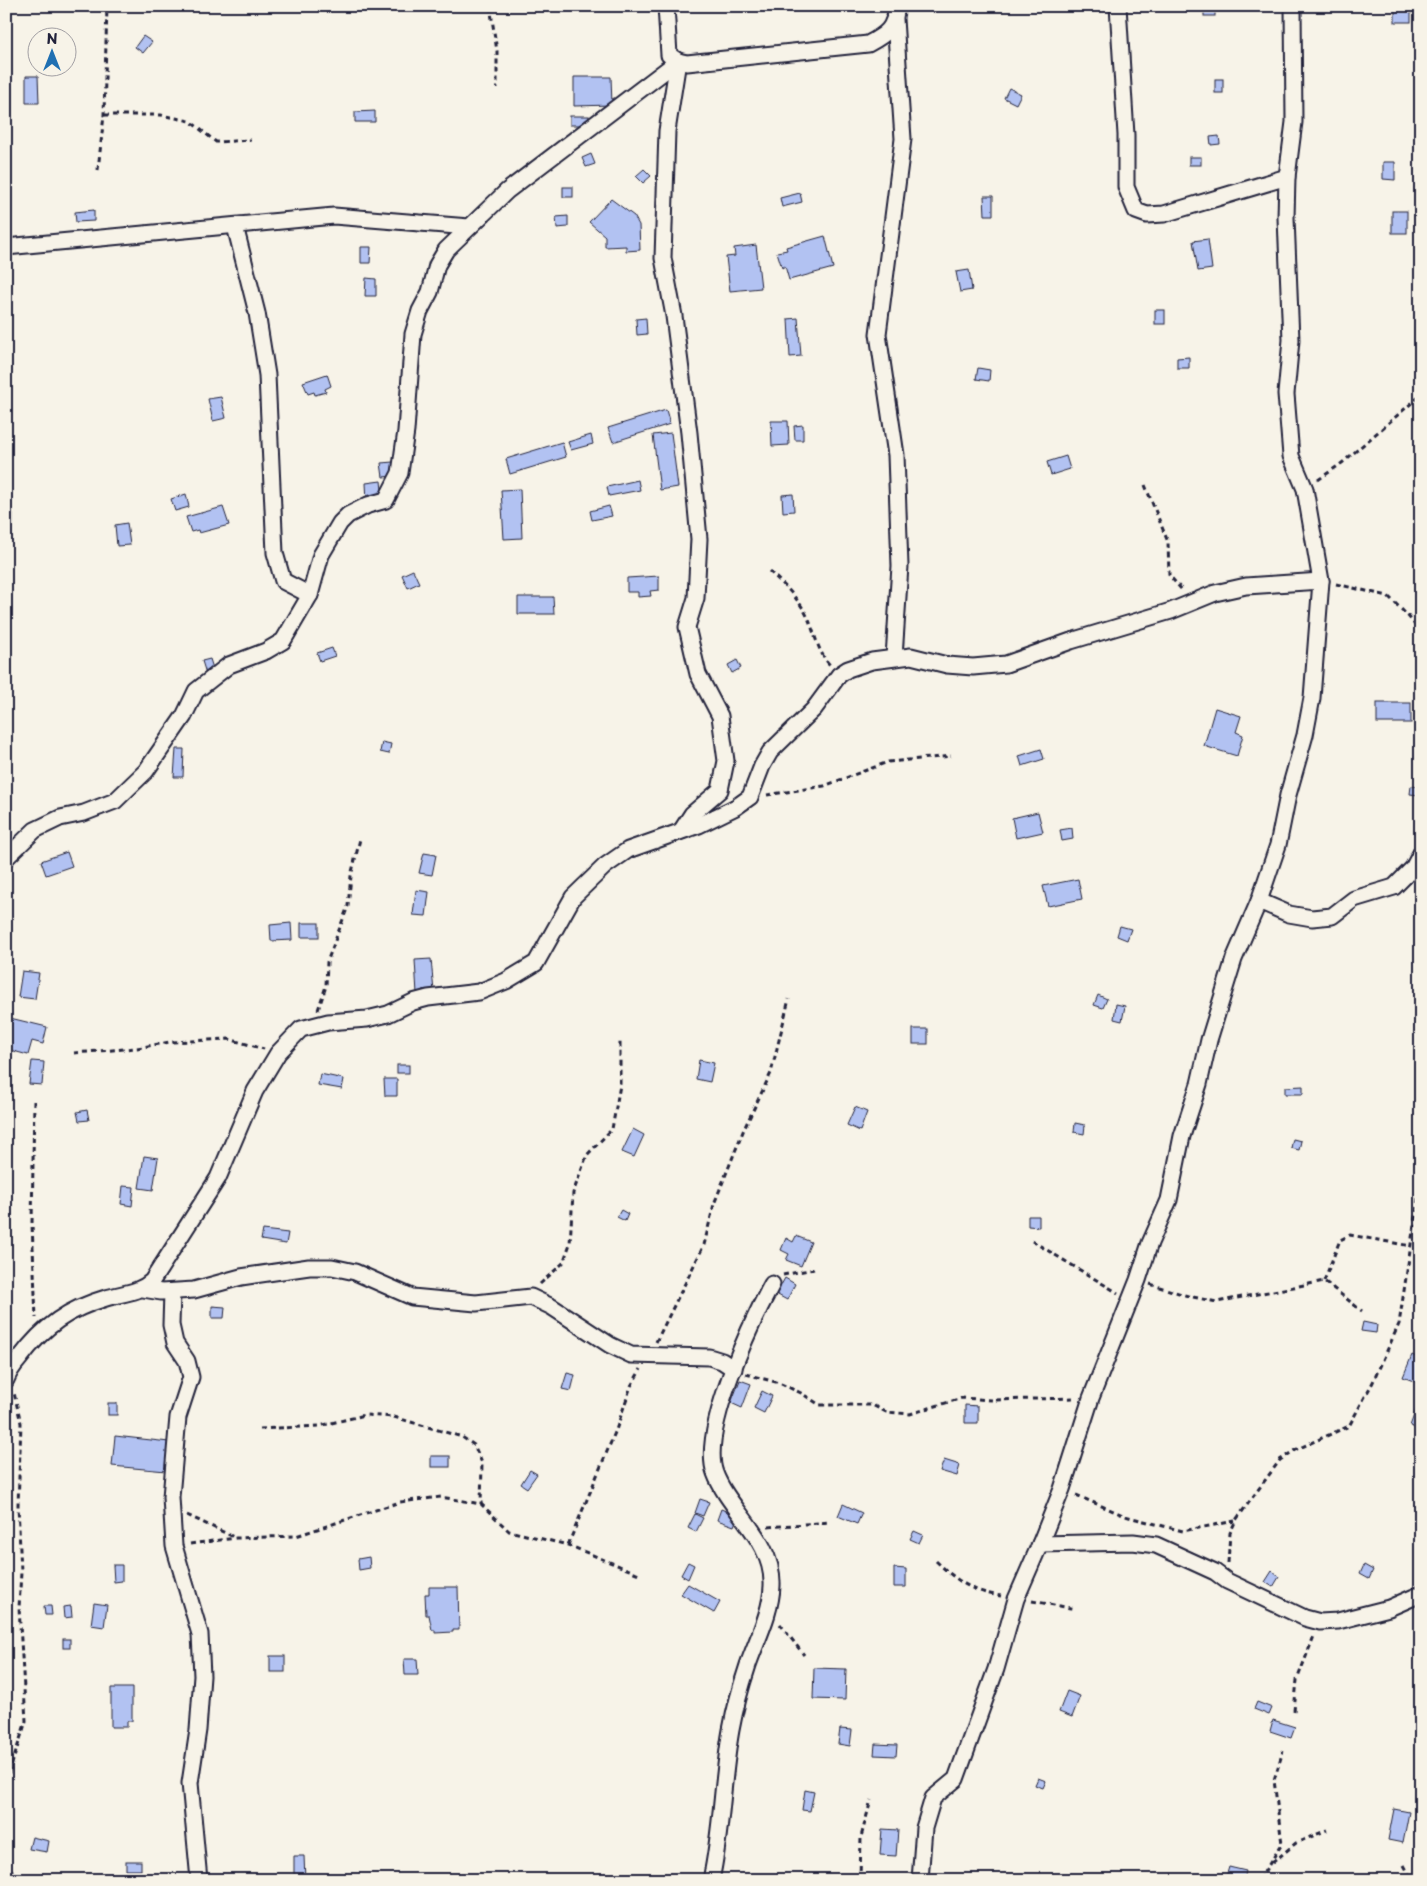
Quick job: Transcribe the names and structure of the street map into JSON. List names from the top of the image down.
{
  "north": "top"
}
